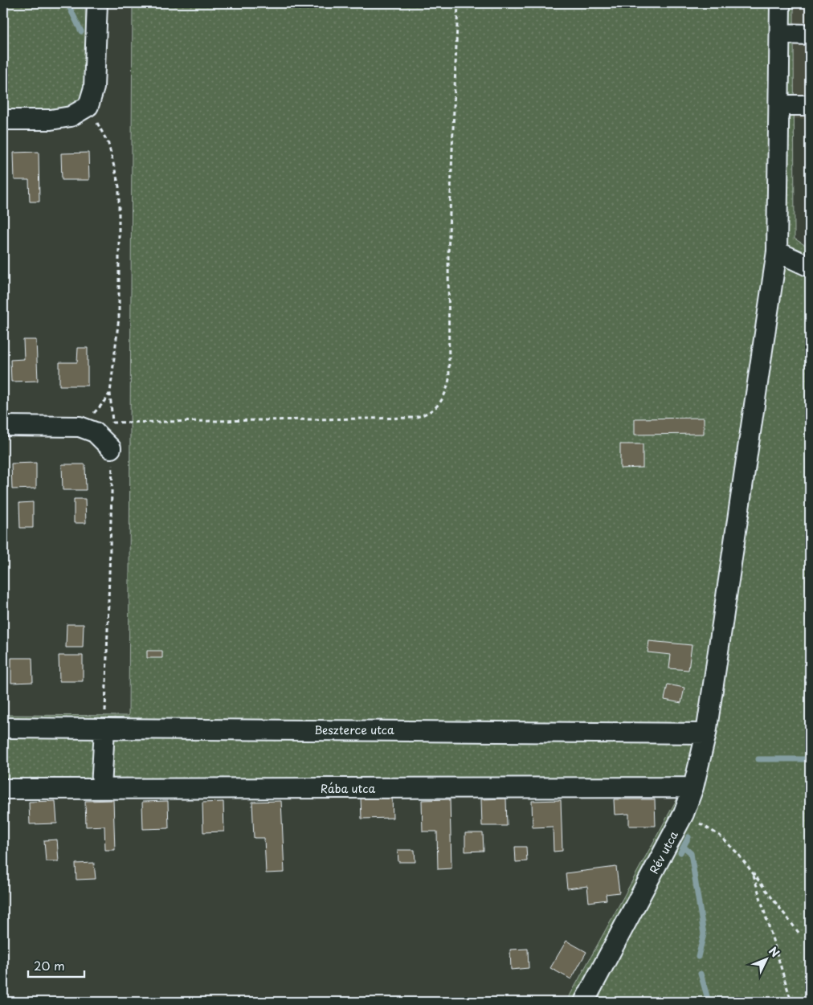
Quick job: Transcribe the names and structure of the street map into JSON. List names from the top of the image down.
{
  "streets": {
    "street": ["Beszterce utca", "Rába utca", "Rév utca"]
  },
  "crossings": [
    ["Beszterce utca", "Rév utca"],
    ["Rába utca", "Rév utca"]
  ],
  "scale_bar": "20 m",
  "north": "top right"
}
